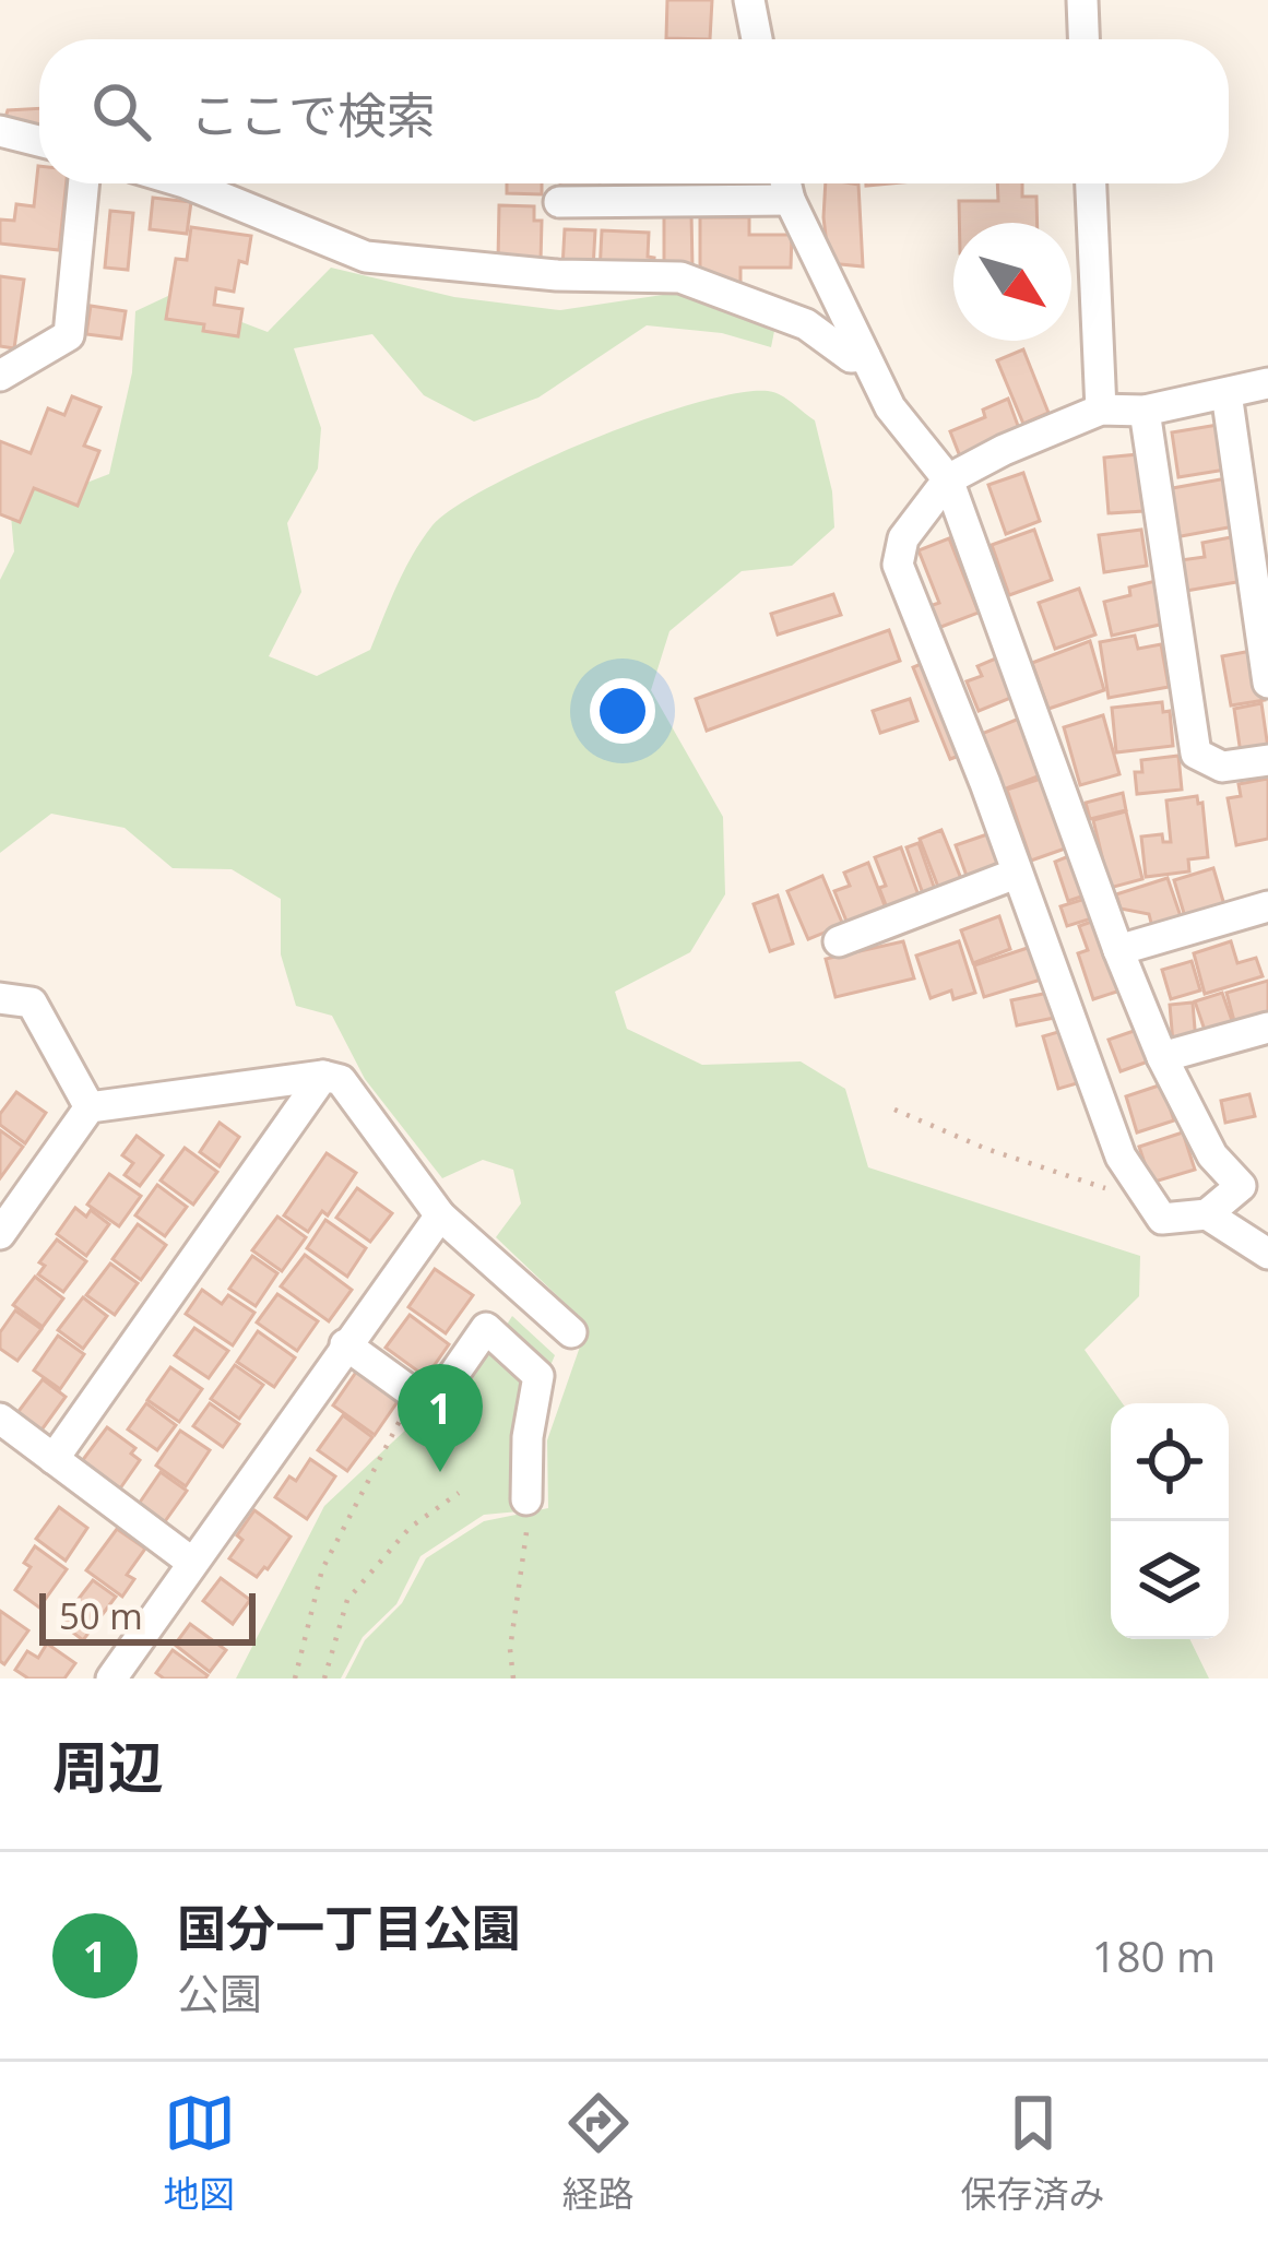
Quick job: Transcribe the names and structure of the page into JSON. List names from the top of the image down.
{
  "scale_bar": "50 m",
  "north": "bottom right",
  "page": {
    "search": "ここで検索",
    "pins": "1",
    "scale": "50 m",
    "heading": "周辺",
    "list": [
      {
        "mark": "1",
        "name": "国分一丁目公園",
        "note": "公園",
        "value": "180 m"
      }
    ],
    "nav": ["地図", "経路", "保存済み"]
  }
}
